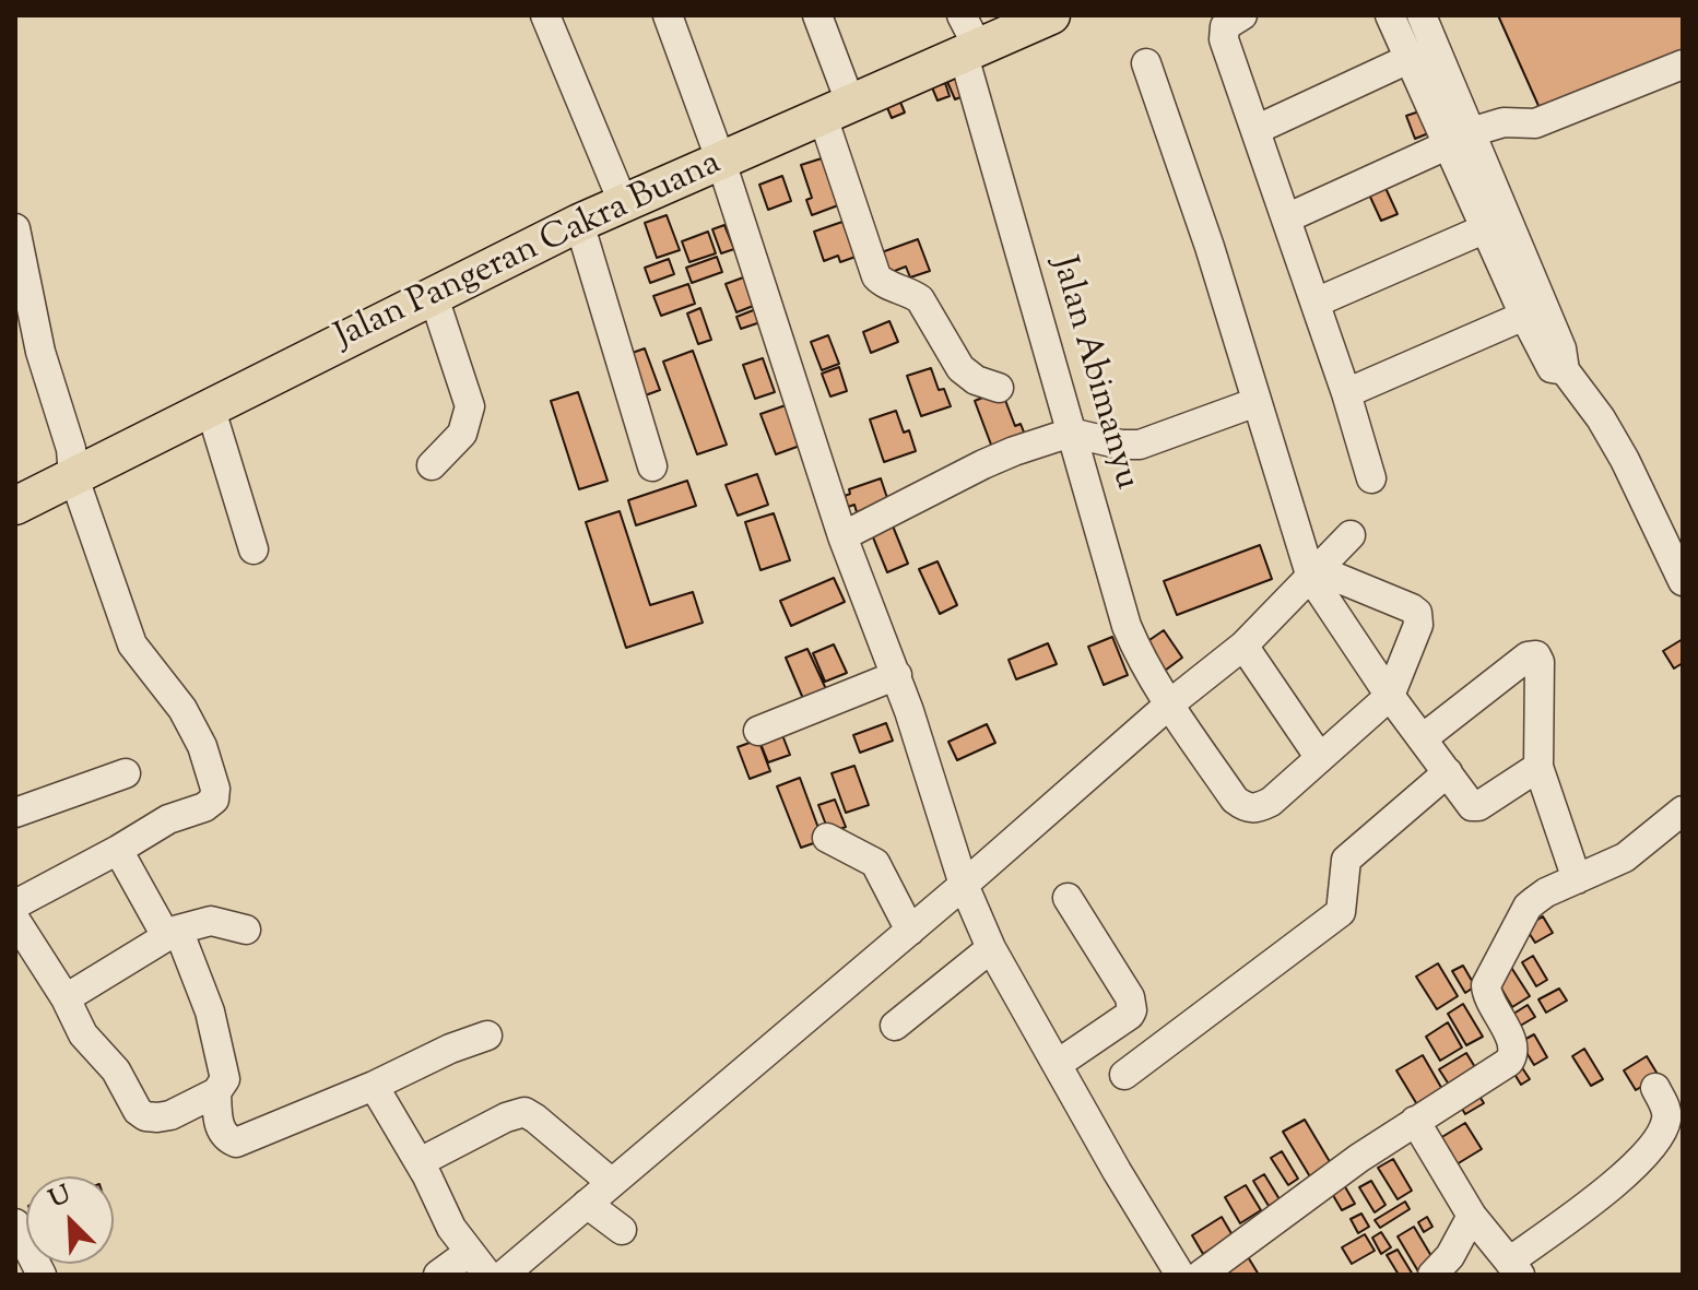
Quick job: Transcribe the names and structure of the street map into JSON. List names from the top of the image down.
{
  "streets": {
    "main road": ["Jalan Pangeran Cakra Buana"],
    "street": ["Jalan Abimanyu"]
  },
  "crossings": [
    ["Jalan Pangeran Cakra Buana", "Jalan Abimanyu"]
  ],
  "north": "top left"
}
